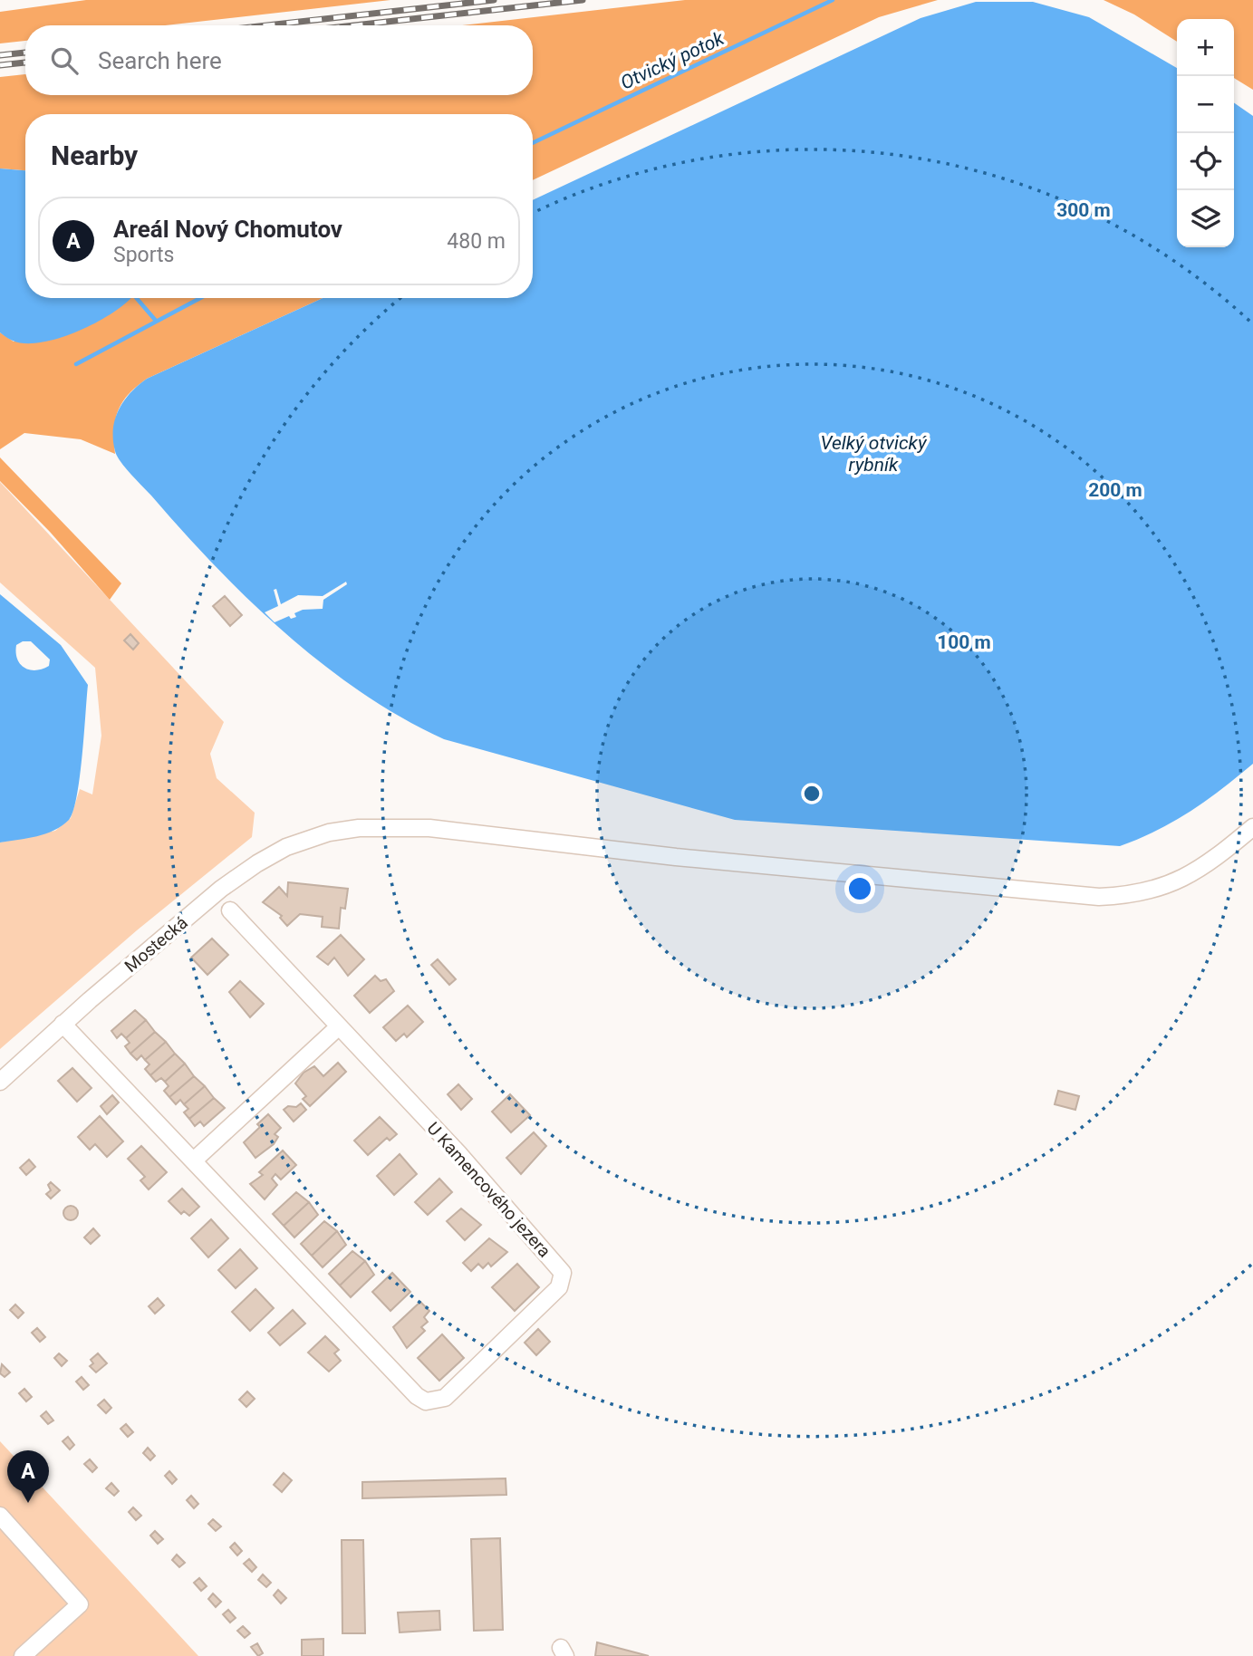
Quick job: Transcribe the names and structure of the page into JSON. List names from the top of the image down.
{
  "streets": {
    "street": ["Mostecká", "U Kamencového jezera"]
  },
  "crossings": [
    ["Mostecká", "U Kamencového jezera"]
  ],
  "water": ["Otvický potok", "Velký otvický rybník"],
  "page": {
    "map_buttons": ["+", "−"],
    "search": "Search here",
    "heading": "Nearby",
    "list": [
      {
        "mark": "A",
        "name": "Areál Nový Chomutov",
        "note": "Sports",
        "value": "480 m"
      }
    ],
    "pins": "A"
  },
  "rings": ["300 m", "200 m", "100 m"]
}
